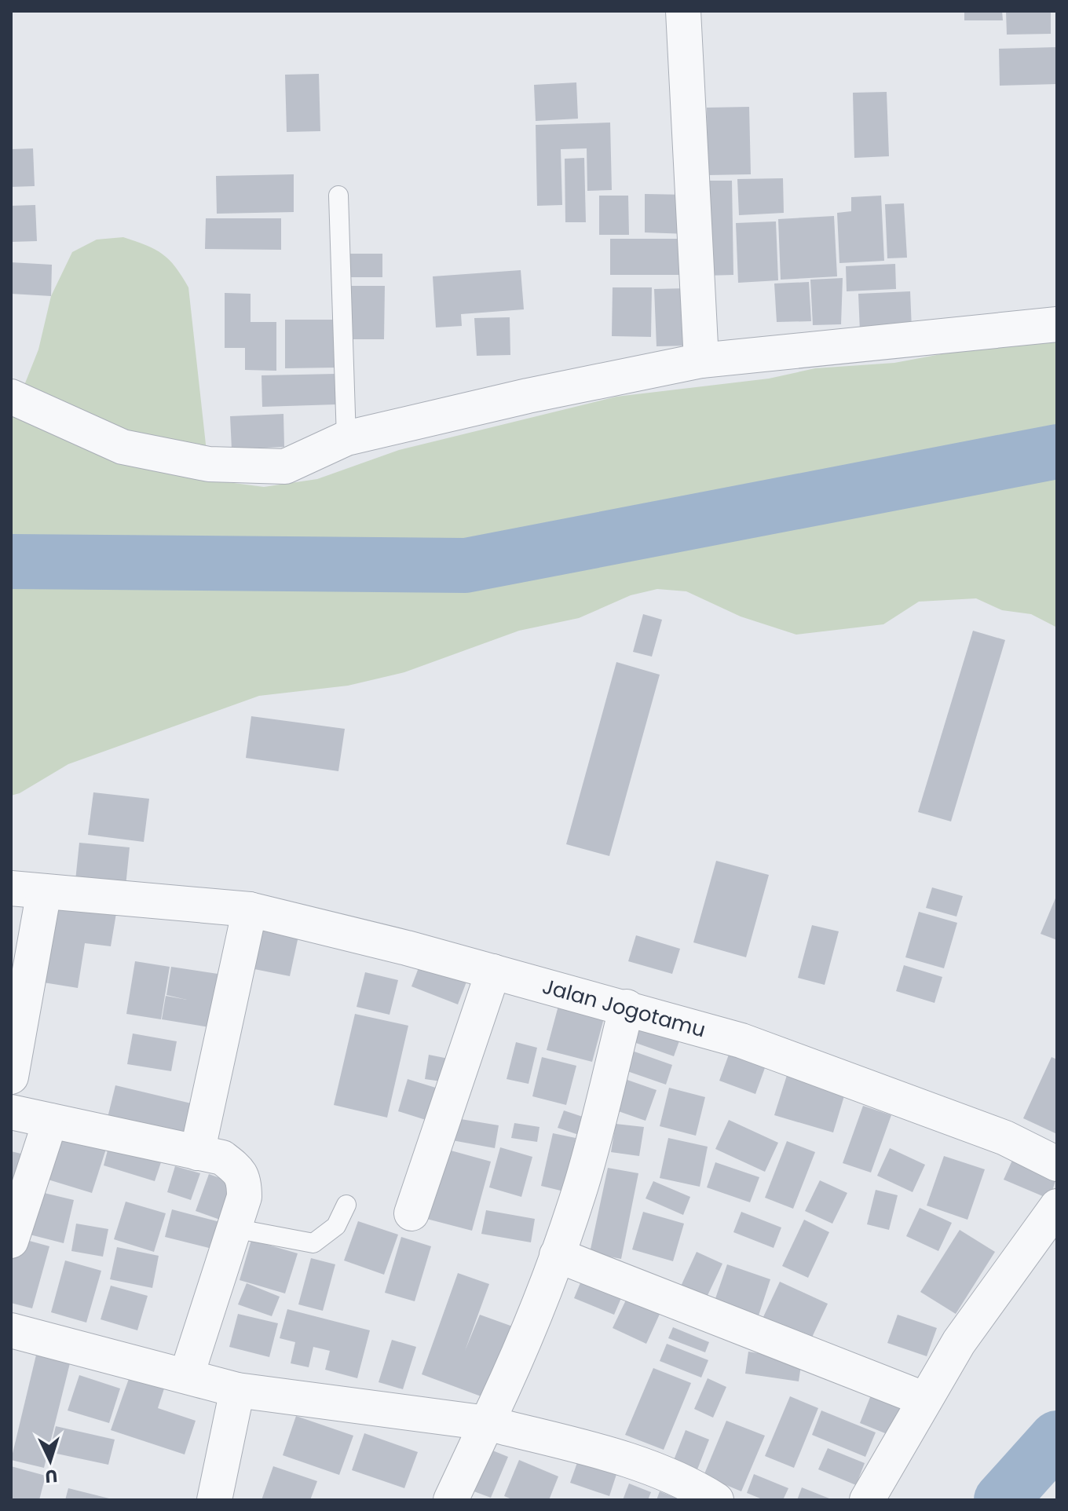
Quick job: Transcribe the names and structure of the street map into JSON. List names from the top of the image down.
{
  "streets": {
    "street": ["Jalan Jogotamu"]
  },
  "north": "bottom"
}
